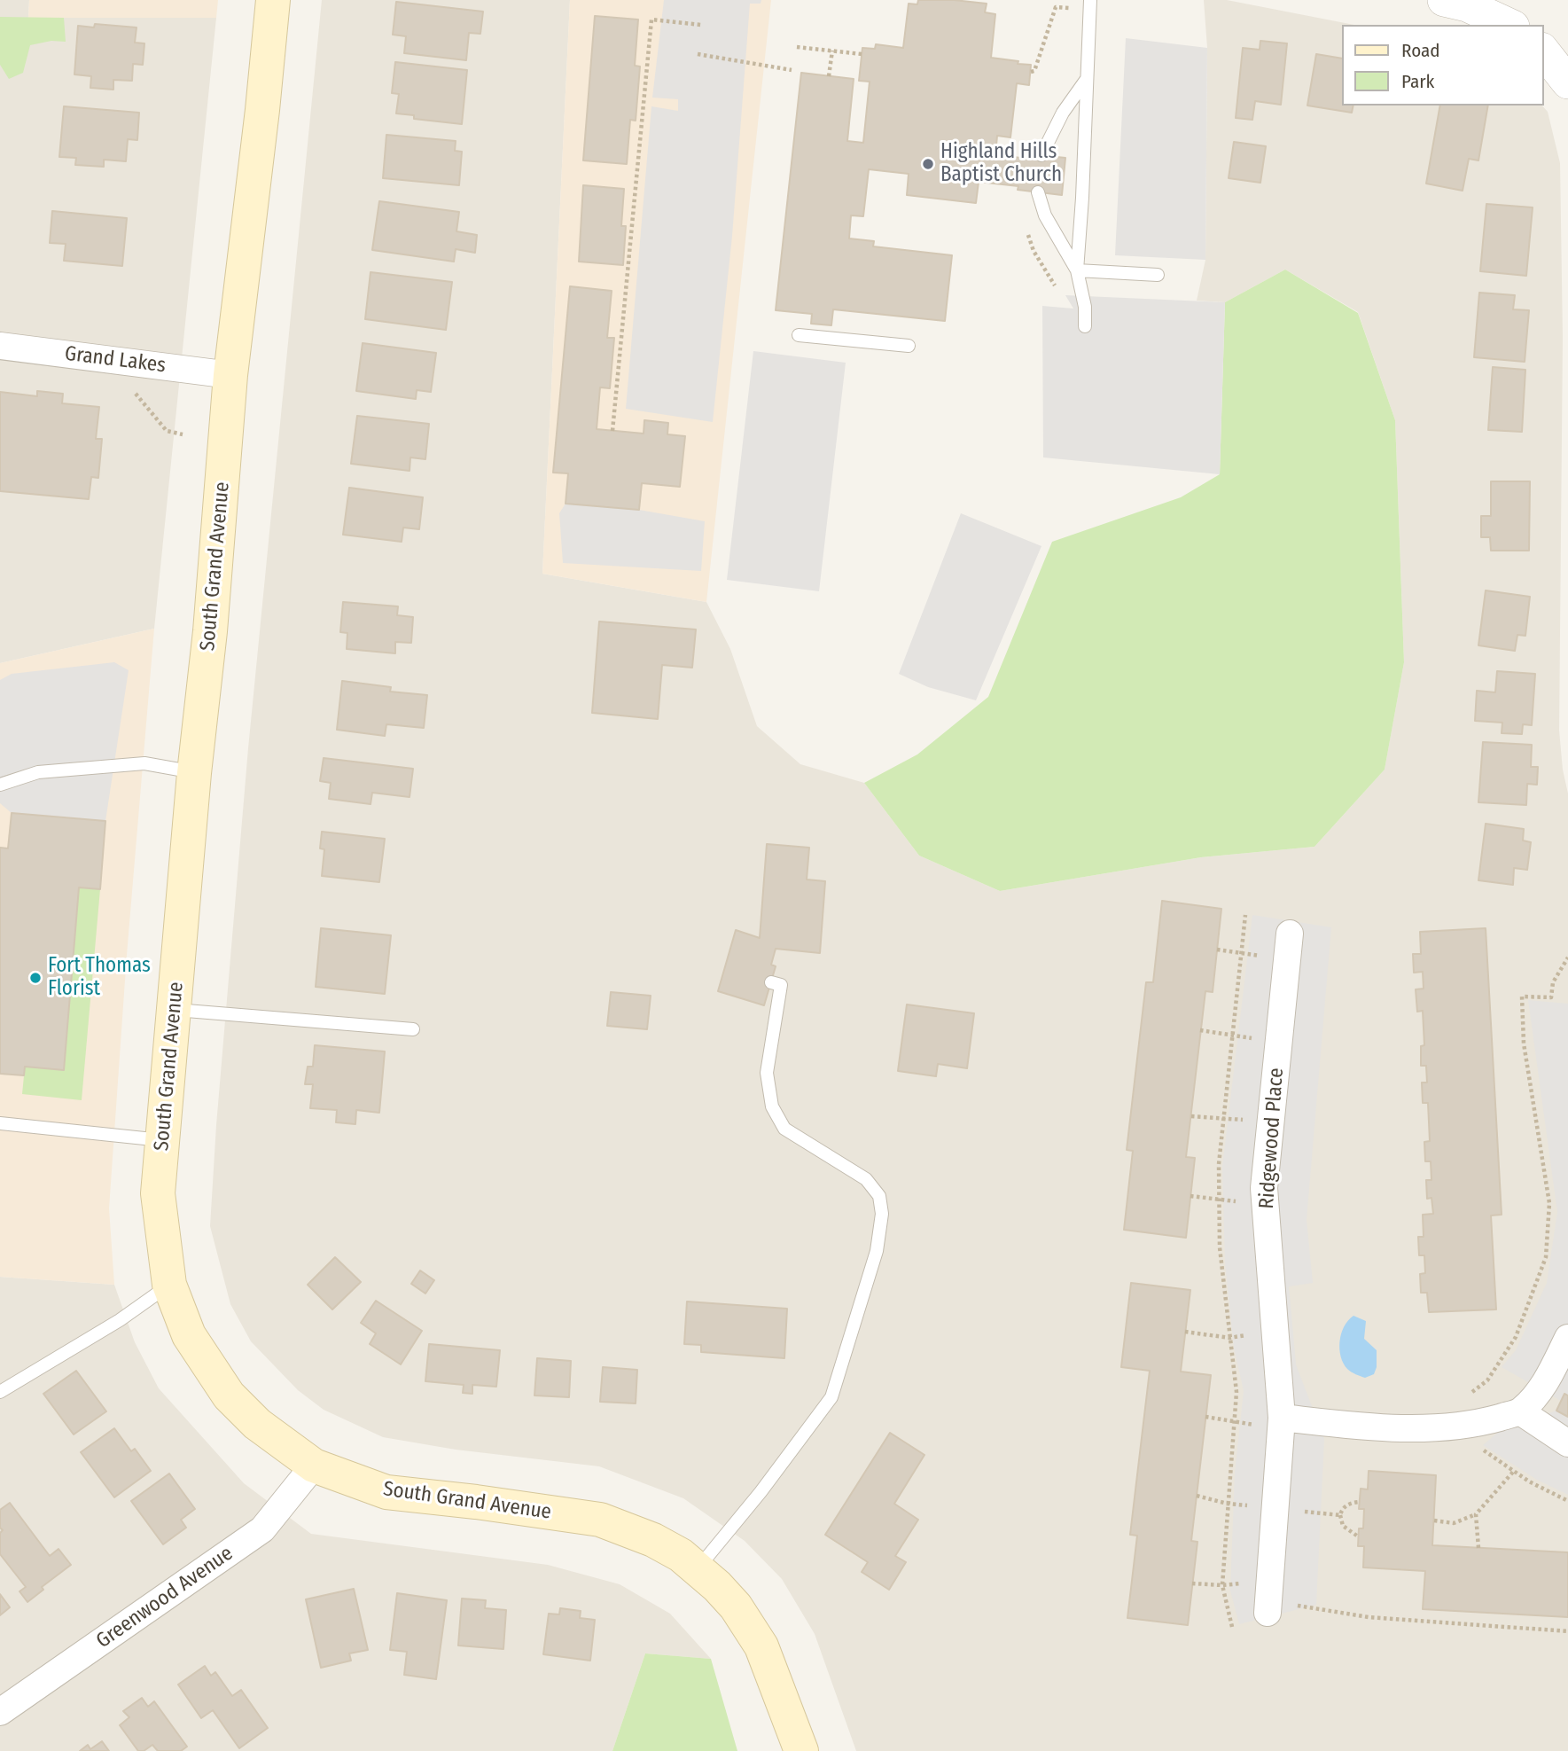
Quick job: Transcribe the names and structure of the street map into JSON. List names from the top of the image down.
{
  "streets": {
    "main road": ["South Grand Avenue"],
    "street": ["Grand Lakes", "Ridgewood Place", "Greenwood Avenue"]
  },
  "crossings": [
    ["Grand Lakes", "South Grand Avenue"],
    ["South Grand Avenue", "Greenwood Avenue"]
  ],
  "places": ["Highland Hills Baptist Church", "Fort Thomas Florist"],
  "legend": ["Road", "Park"]
}
